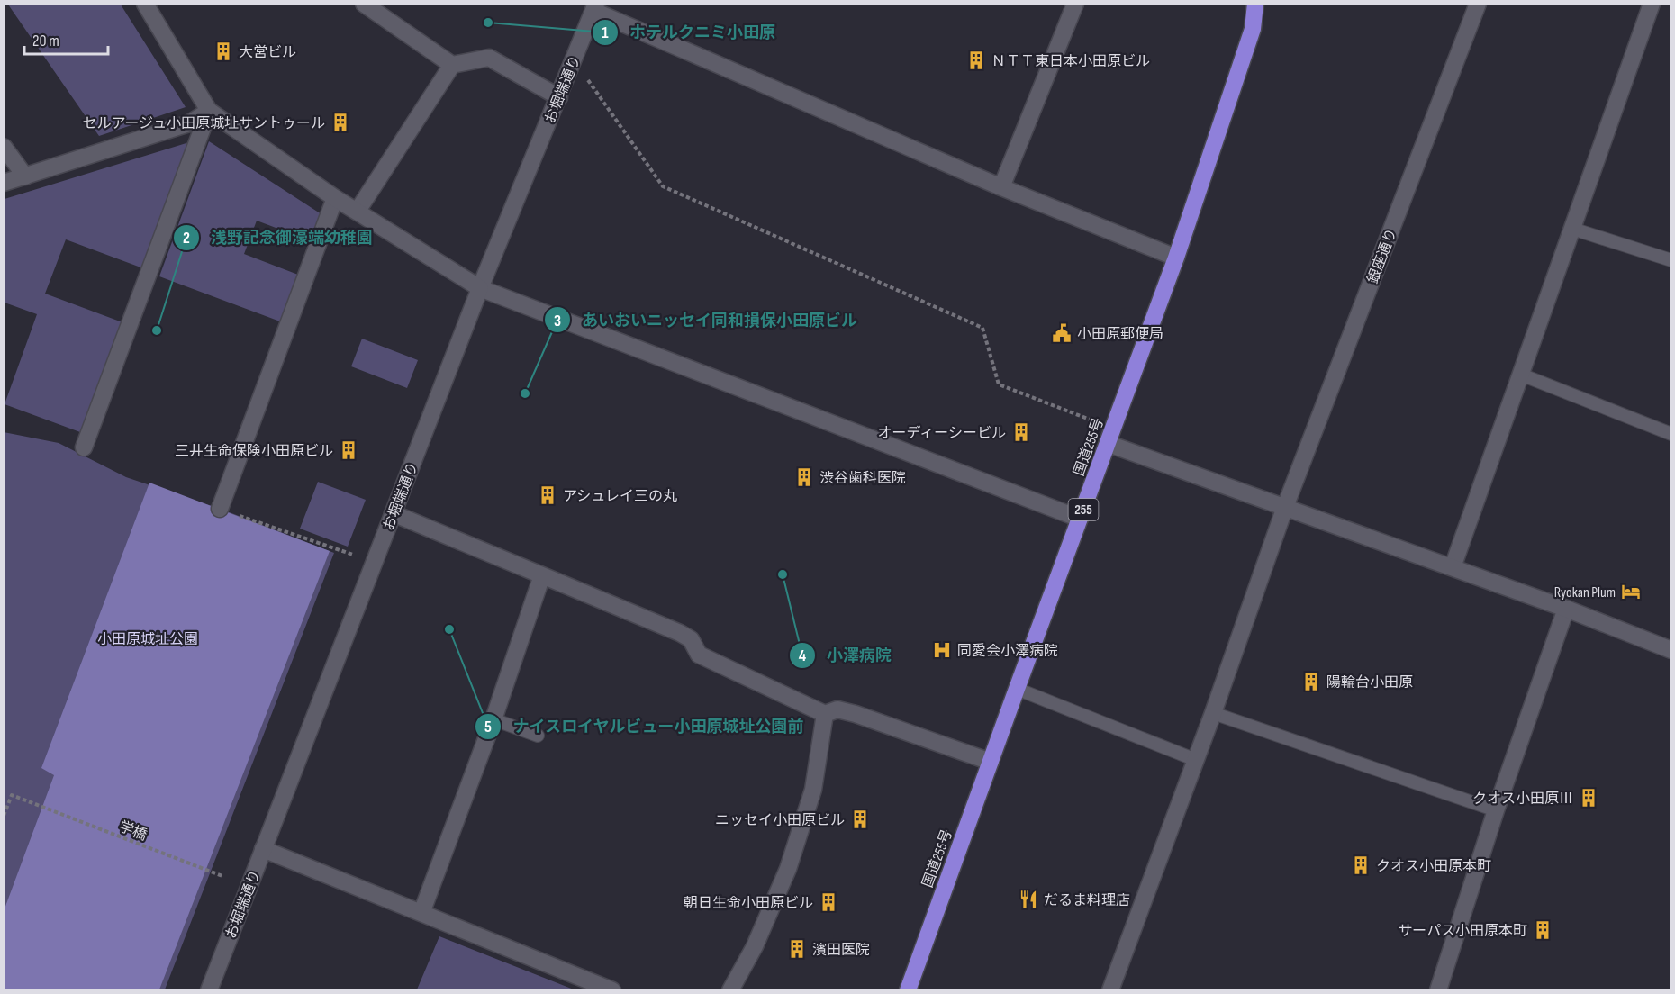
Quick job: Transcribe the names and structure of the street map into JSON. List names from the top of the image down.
{
  "streets": {
    "highway": ["国道255号", "255"],
    "street": ["お堀端通り", "銀座通り"],
    "path": ["学橋"]
  },
  "parks": ["小田原城址公園"],
  "places": {
    "other": [
      "ホテルクニミ小田原",
      "浅野記念御濠端幼稚園",
      "あいおいニッセイ同和損保小田原ビル",
      "小澤病院",
      "ナイスロイヤルビュー小田原城址公園前"
    ],
    "building": [
      "大営ビル",
      "ＮＴＴ東日本小田原ビル",
      "セルアージュ小田原城址サントゥール",
      "オーディーシービル",
      "三井生命保険小田原ビル",
      "渋谷歯科医院",
      "アシュレイ三の丸",
      "陽輪台小田原",
      "クオス小田原Ⅲ",
      "ニッセイ小田原ビル",
      "クオス小田原本町",
      "朝日生命小田原ビル",
      "サーパス小田原本町",
      "濱田医院"
    ],
    "public building": ["小田原郵便局"],
    "hotel": ["Ryokan Plum"],
    "hospital": ["同愛会小澤病院"],
    "restaurant": ["だるま料理店"]
  },
  "scale_bar": "20 m"
}
